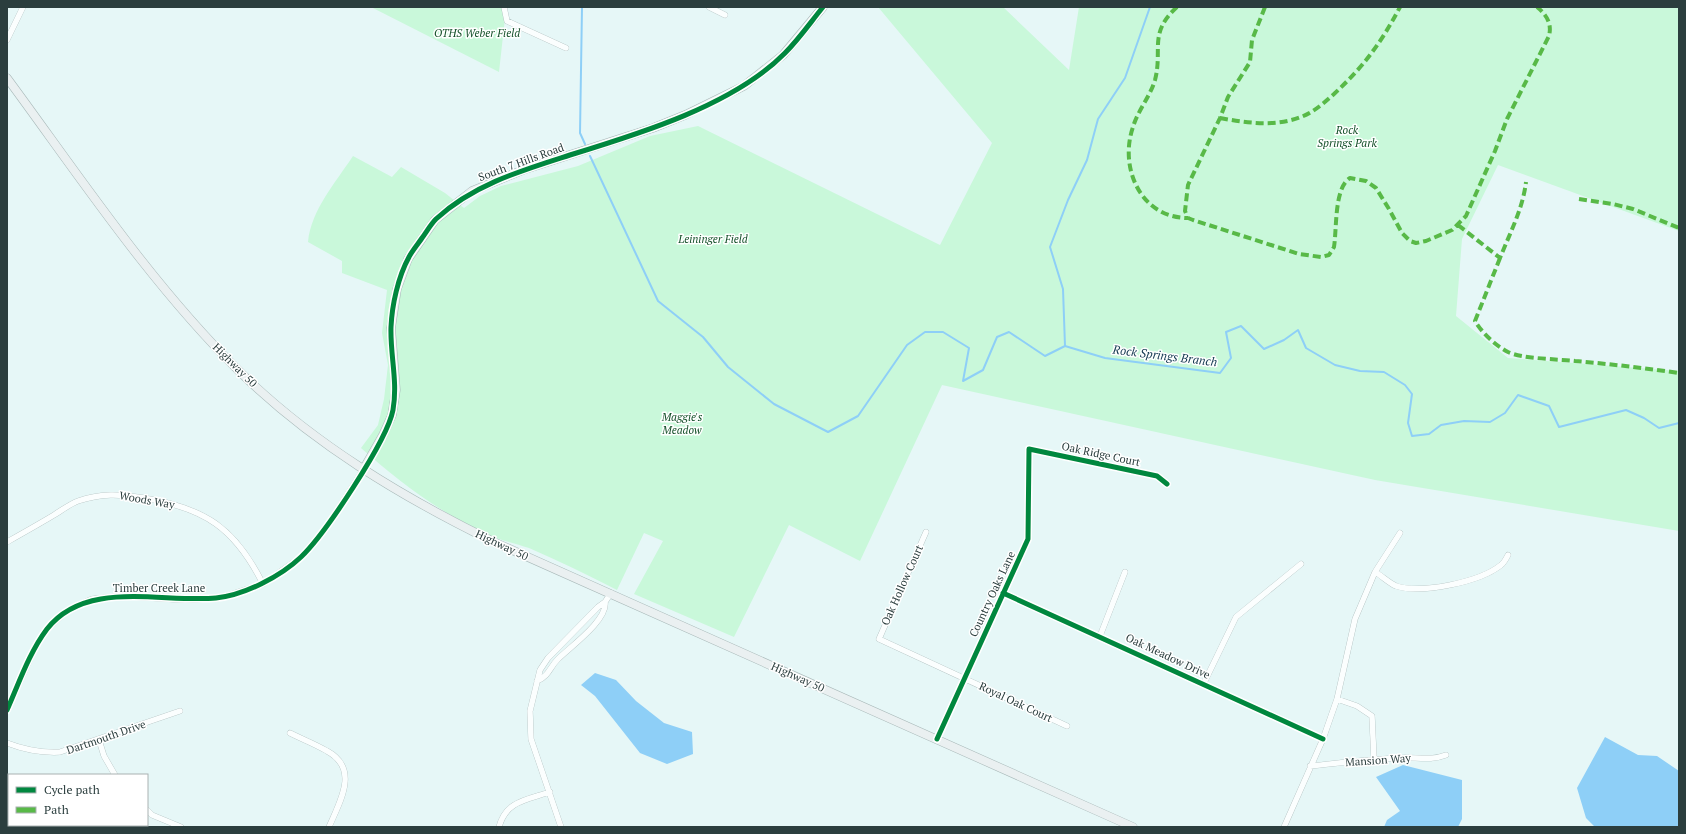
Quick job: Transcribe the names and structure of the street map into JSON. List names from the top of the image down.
{
  "streets": {
    "main road": ["South 7 Hills Road", "Highway 50"],
    "street": [
      "Oak Ridge Court",
      "Woods Way",
      "Oak Hollow Court",
      "Timber Creek Lane",
      "Country Oaks Lane",
      "Oak Meadow Drive",
      "Royal Oak Court",
      "Dartmouth Drive",
      "Mansion Way"
    ]
  },
  "crossings": [
    ["South 7 Hills Road", "Highway 50"],
    ["South 7 Hills Road", "Timber Creek Lane"],
    ["Highway 50", "Timber Creek Lane"],
    ["Highway 50", "Country Oaks Lane"],
    ["Oak Ridge Court", "Country Oaks Lane"],
    ["Woods Way", "Timber Creek Lane"],
    ["Oak Hollow Court", "Royal Oak Court"],
    ["Country Oaks Lane", "Oak Meadow Drive"],
    ["Country Oaks Lane", "Royal Oak Court"]
  ],
  "water": ["Rock Springs Branch"],
  "parks": [
    "OTHS Weber Field",
    "Rock Springs Park",
    "Leininger Field",
    "Maggie's Meadow"
  ],
  "legend": ["Cycle path", "Path"]
}
